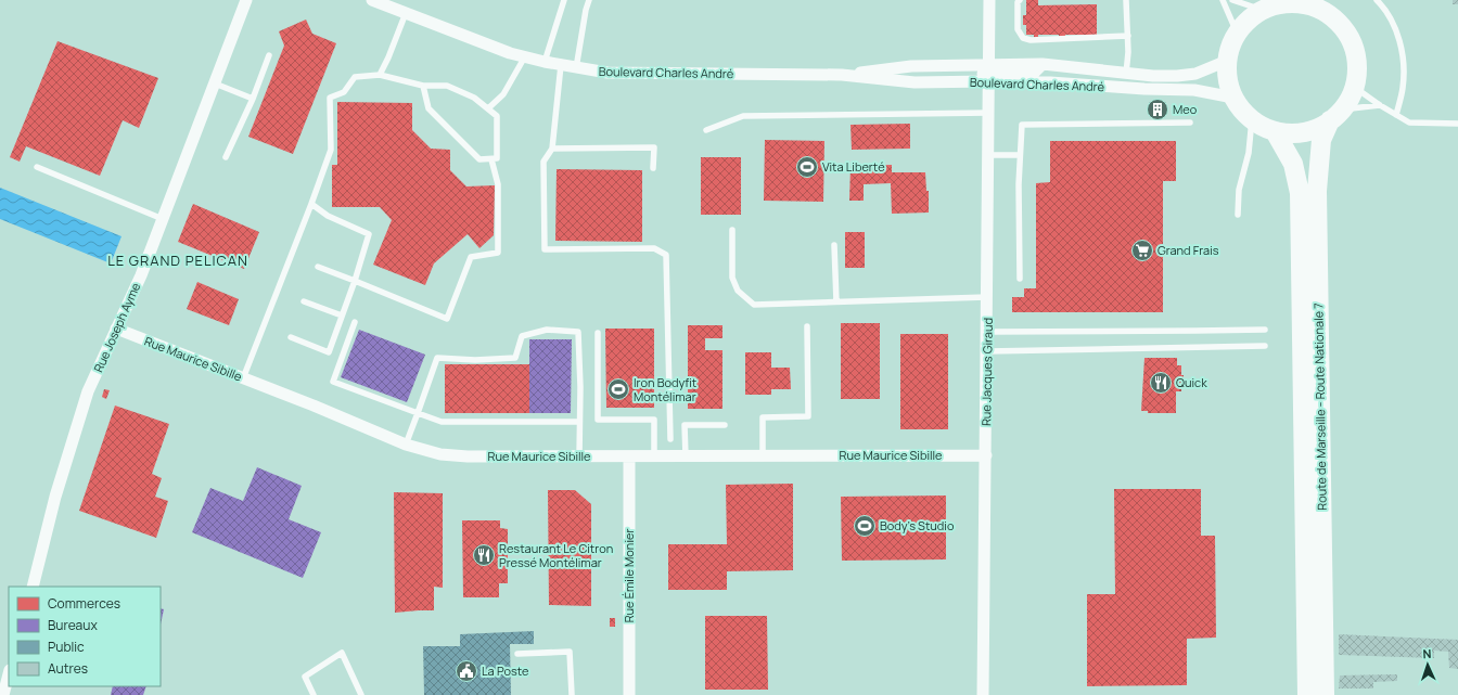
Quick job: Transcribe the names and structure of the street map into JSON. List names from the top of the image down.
{
  "streets": {
    "main road": ["Route de Marseille - Route Nationale 7"],
    "street": [
      "Boulevard Charles André",
      "Rue Joseph Ayme",
      "Rue Maurice Sibille",
      "Rue Jacques Giraud",
      "Rue Émile Monier"
    ]
  },
  "crossings": [
    ["Boulevard Charles André", "Rue Jacques Giraud"],
    ["Boulevard Charles André", "Route de Marseille - Route Nationale 7"],
    ["Rue Joseph Ayme", "Rue Maurice Sibille"],
    ["Rue Maurice Sibille", "Rue Jacques Giraud"],
    ["Rue Maurice Sibille", "Rue Émile Monier"]
  ],
  "districts": ["LE GRAND PELICAN"],
  "places": {
    "building": ["Meo"],
    "sports": ["Vita Liberté", "Iron Bodyfit Montélimar", "Body's Studio"],
    "supermarket": ["Grand Frais"],
    "restaurant": ["Quick", "Restaurant Le Citron Pressé Montélimar"],
    "public building": ["La Poste"]
  },
  "legend": [
    "Commerces",
    "Bureaux",
    "Public",
    "Autres"
  ],
  "north": "top"
}
